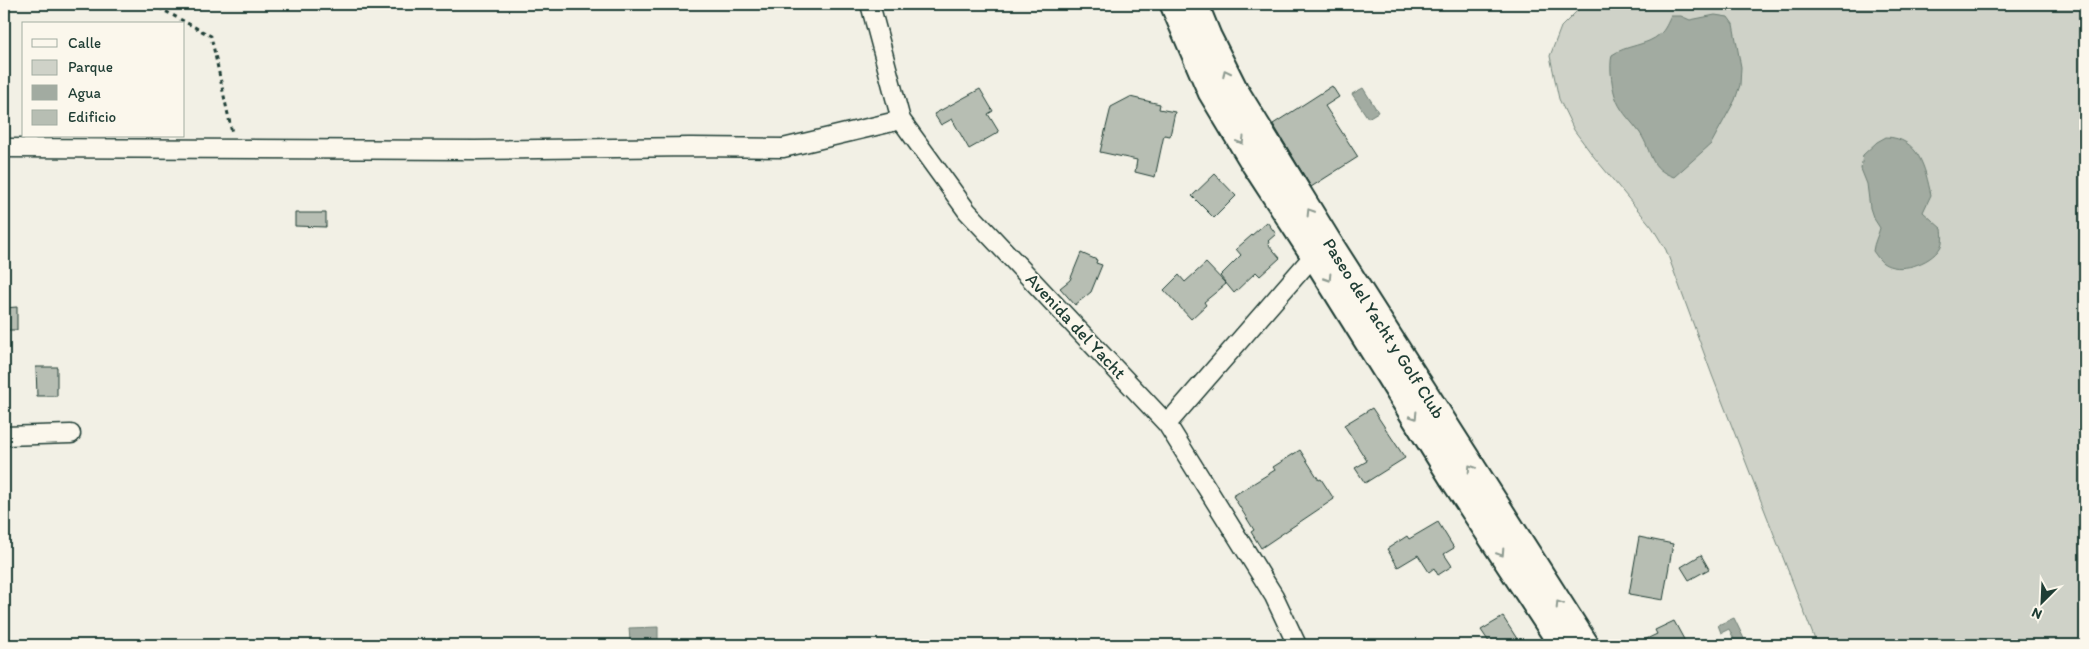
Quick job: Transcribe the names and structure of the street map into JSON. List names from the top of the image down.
{
  "streets": {
    "main road": ["Paseo del Yacht y Golf Club"],
    "street": ["Avenida del Yacht"]
  },
  "legend": [
    "Calle",
    "Parque",
    "Agua",
    "Edificio"
  ],
  "north": "bottom left"
}
